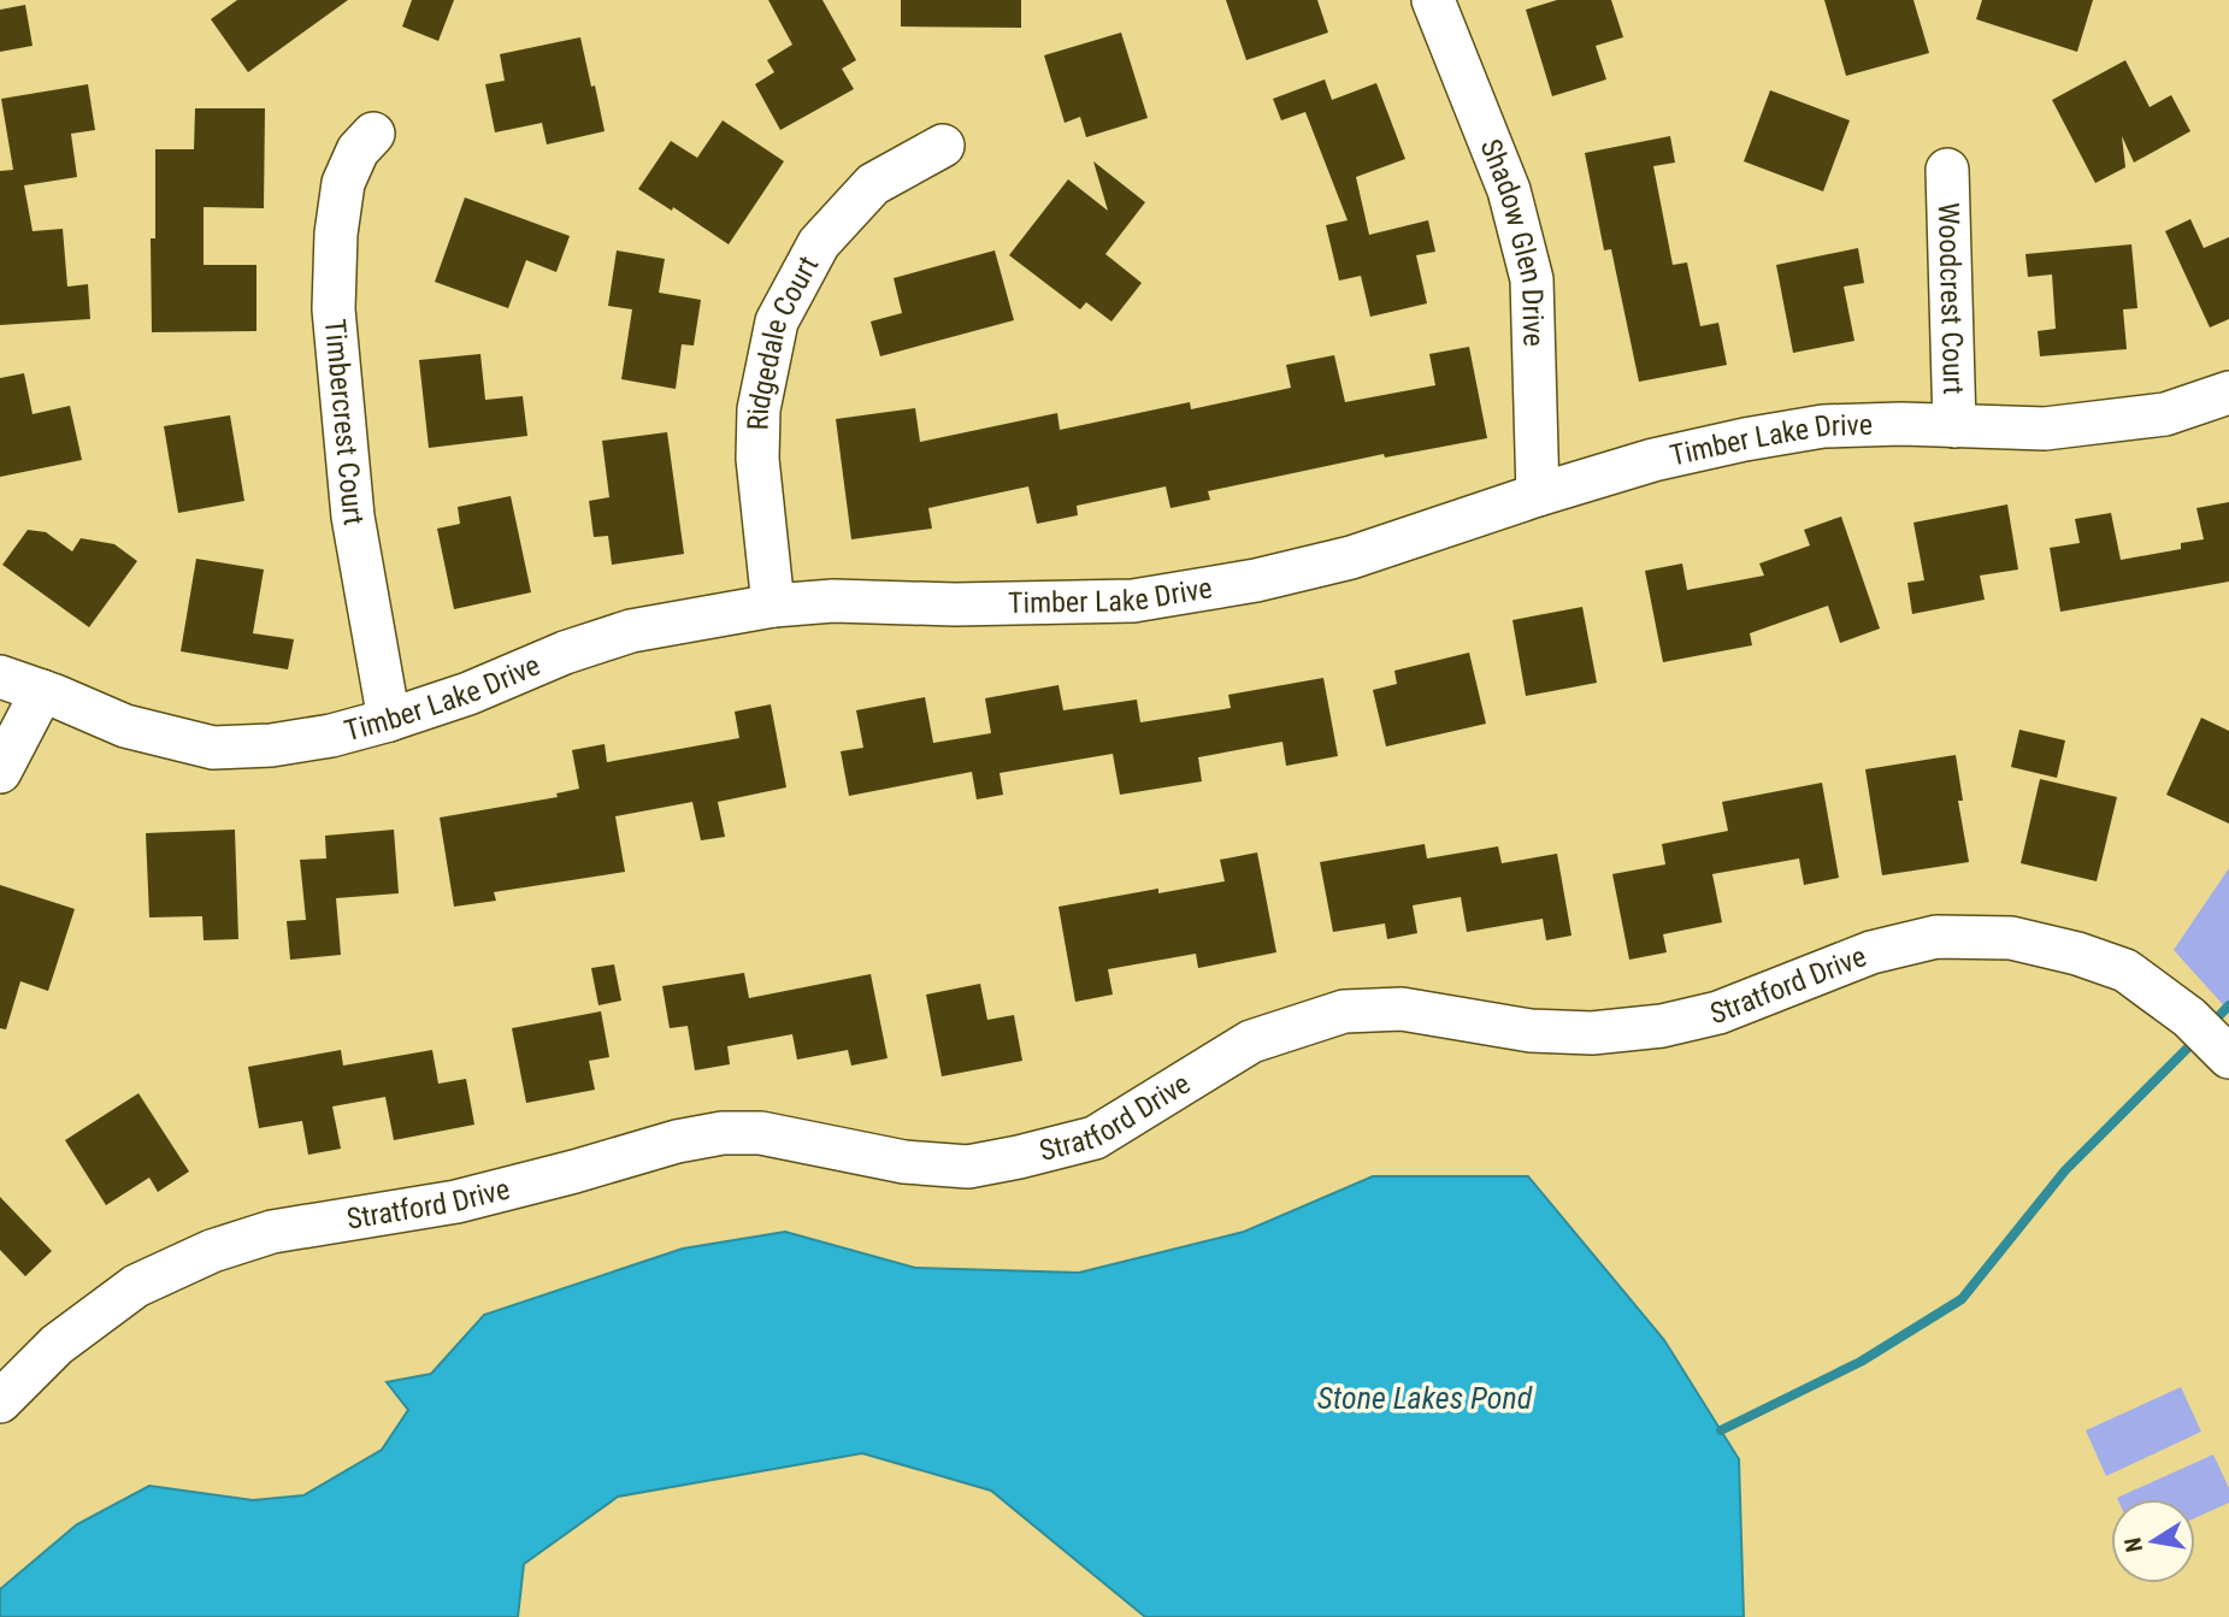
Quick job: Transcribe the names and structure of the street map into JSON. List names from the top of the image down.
{
  "streets": {
    "street": [
      "Shadow Glen Drive",
      "Woodcrest Court",
      "Ridgedale Court",
      "Timbercrest Court",
      "Timber Lake Drive",
      "Stratford Drive"
    ]
  },
  "crossings": [
    ["Shadow Glen Drive", "Timber Lake Drive"],
    ["Woodcrest Court", "Timber Lake Drive"],
    ["Ridgedale Court", "Timber Lake Drive"],
    ["Timbercrest Court", "Timber Lake Drive"]
  ],
  "water": ["Stone Lakes Pond"],
  "north": "left"
}
